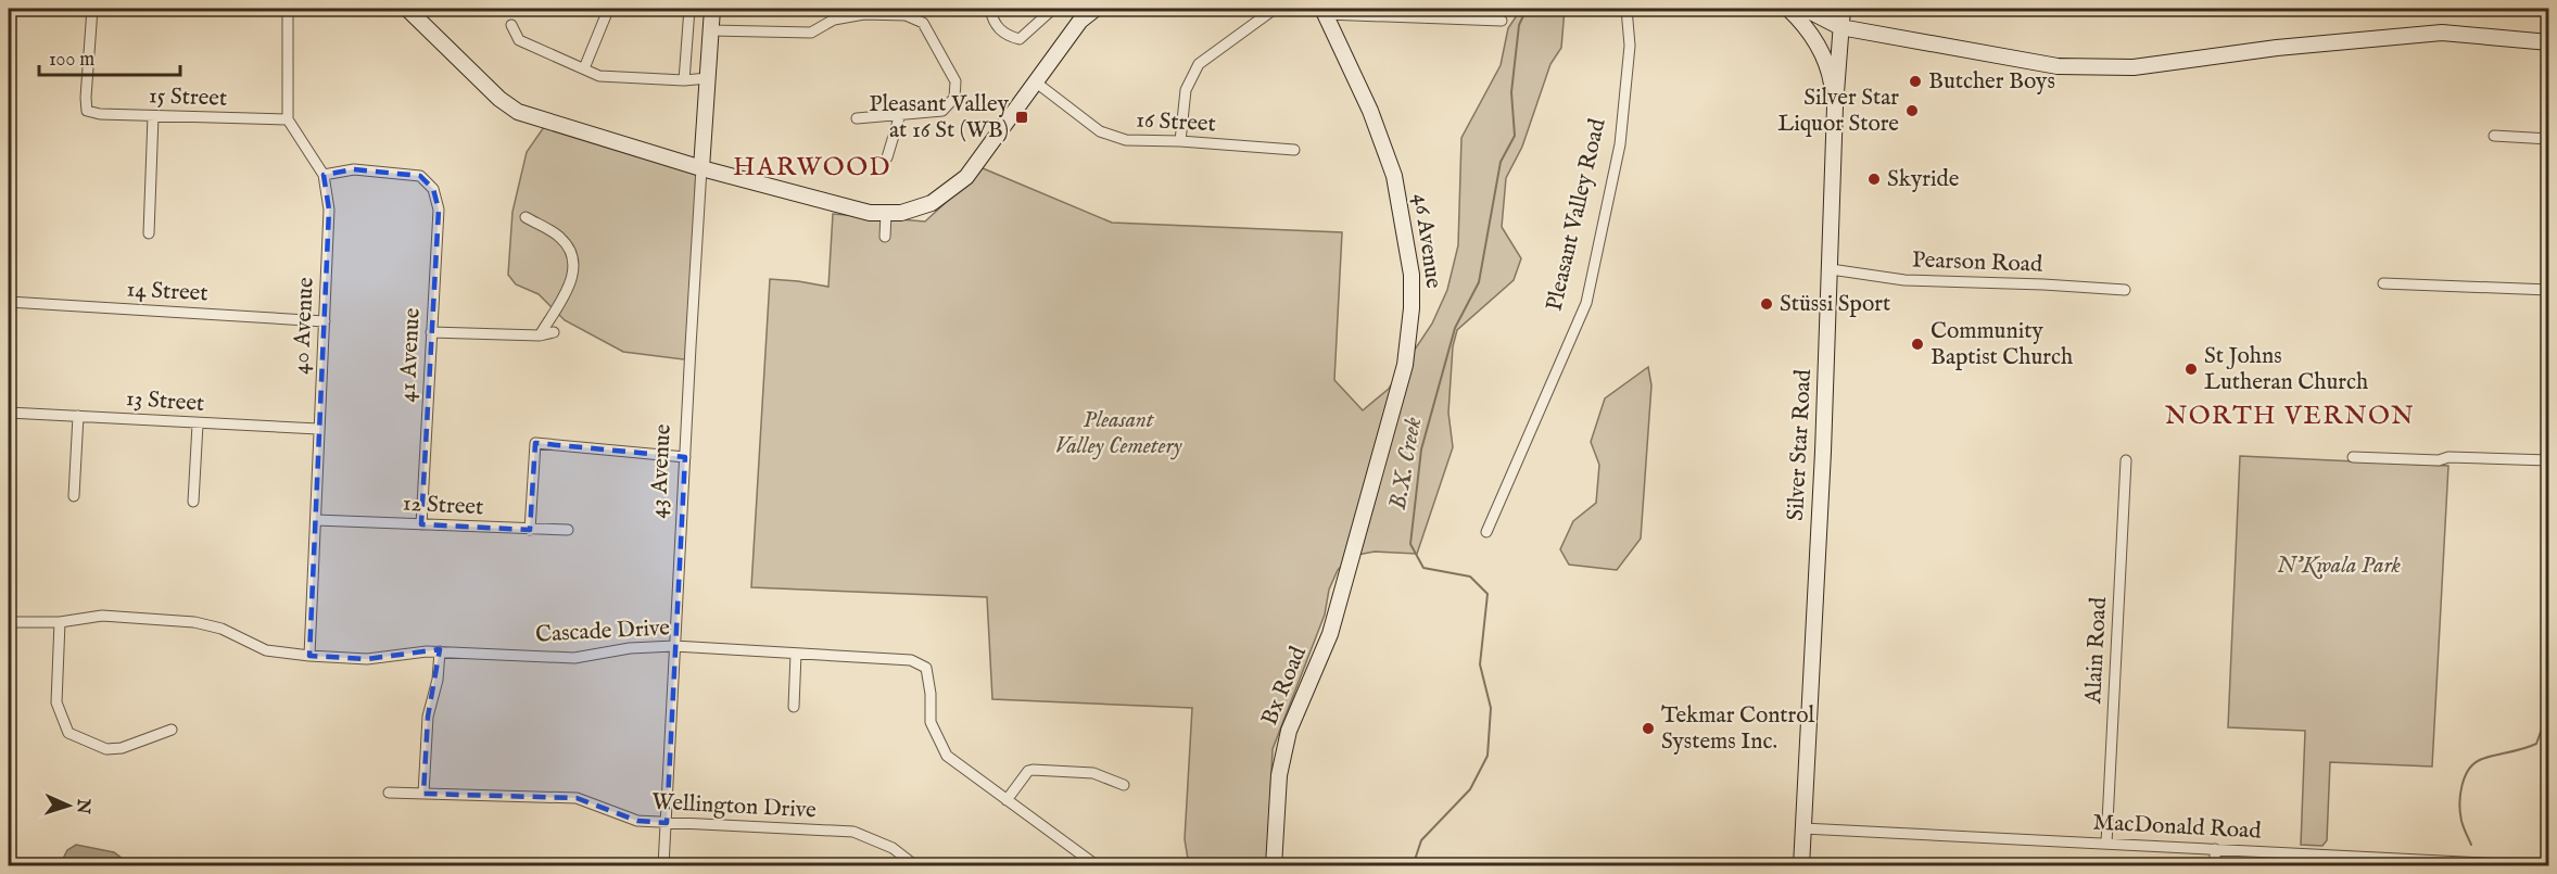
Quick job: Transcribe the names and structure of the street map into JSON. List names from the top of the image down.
{
  "streets": {
    "street": [
      "15 Street",
      "16 Street",
      "Pleasant Valley Road",
      "46 Avenue",
      "Pearson Road",
      "14 Street",
      "40 Avenue",
      "41 Avenue",
      "13 Street",
      "Silver Star Road",
      "43 Avenue",
      "12 Street",
      "Cascade Drive",
      "Alain Road",
      "Bx Road",
      "Wellington Drive",
      "MacDonald Road"
    ]
  },
  "crossings": [
    ["15 Street", "40 Avenue"],
    ["46 Avenue", "Bx Road"],
    ["Pearson Road", "Silver Star Road"],
    ["14 Street", "40 Avenue"],
    ["40 Avenue", "41 Avenue"],
    ["40 Avenue", "13 Street"],
    ["40 Avenue", "12 Street"],
    ["40 Avenue", "Cascade Drive"],
    ["41 Avenue", "12 Street"],
    ["Silver Star Road", "MacDonald Road"],
    ["43 Avenue", "Cascade Drive"],
    ["43 Avenue", "Wellington Drive"],
    ["Alain Road", "MacDonald Road"]
  ],
  "districts": ["HARWOOD", "NORTH VERNON"],
  "water": ["B.X. Creek"],
  "parks": ["Pleasant Valley Cemetery", "N'Kwala Park"],
  "places": {
    "other": [
      "Butcher Boys",
      "Silver Star Liquor Store",
      "Skyride",
      "Stüssi Sport",
      "Community Baptist Church",
      "St Johns Lutheran Church",
      "Tekmar Control Systems Inc."
    ],
    "transit": ["Pleasant Valley at 16 St (WB)"]
  },
  "scale_bar": "100 m",
  "north": "right"
}
